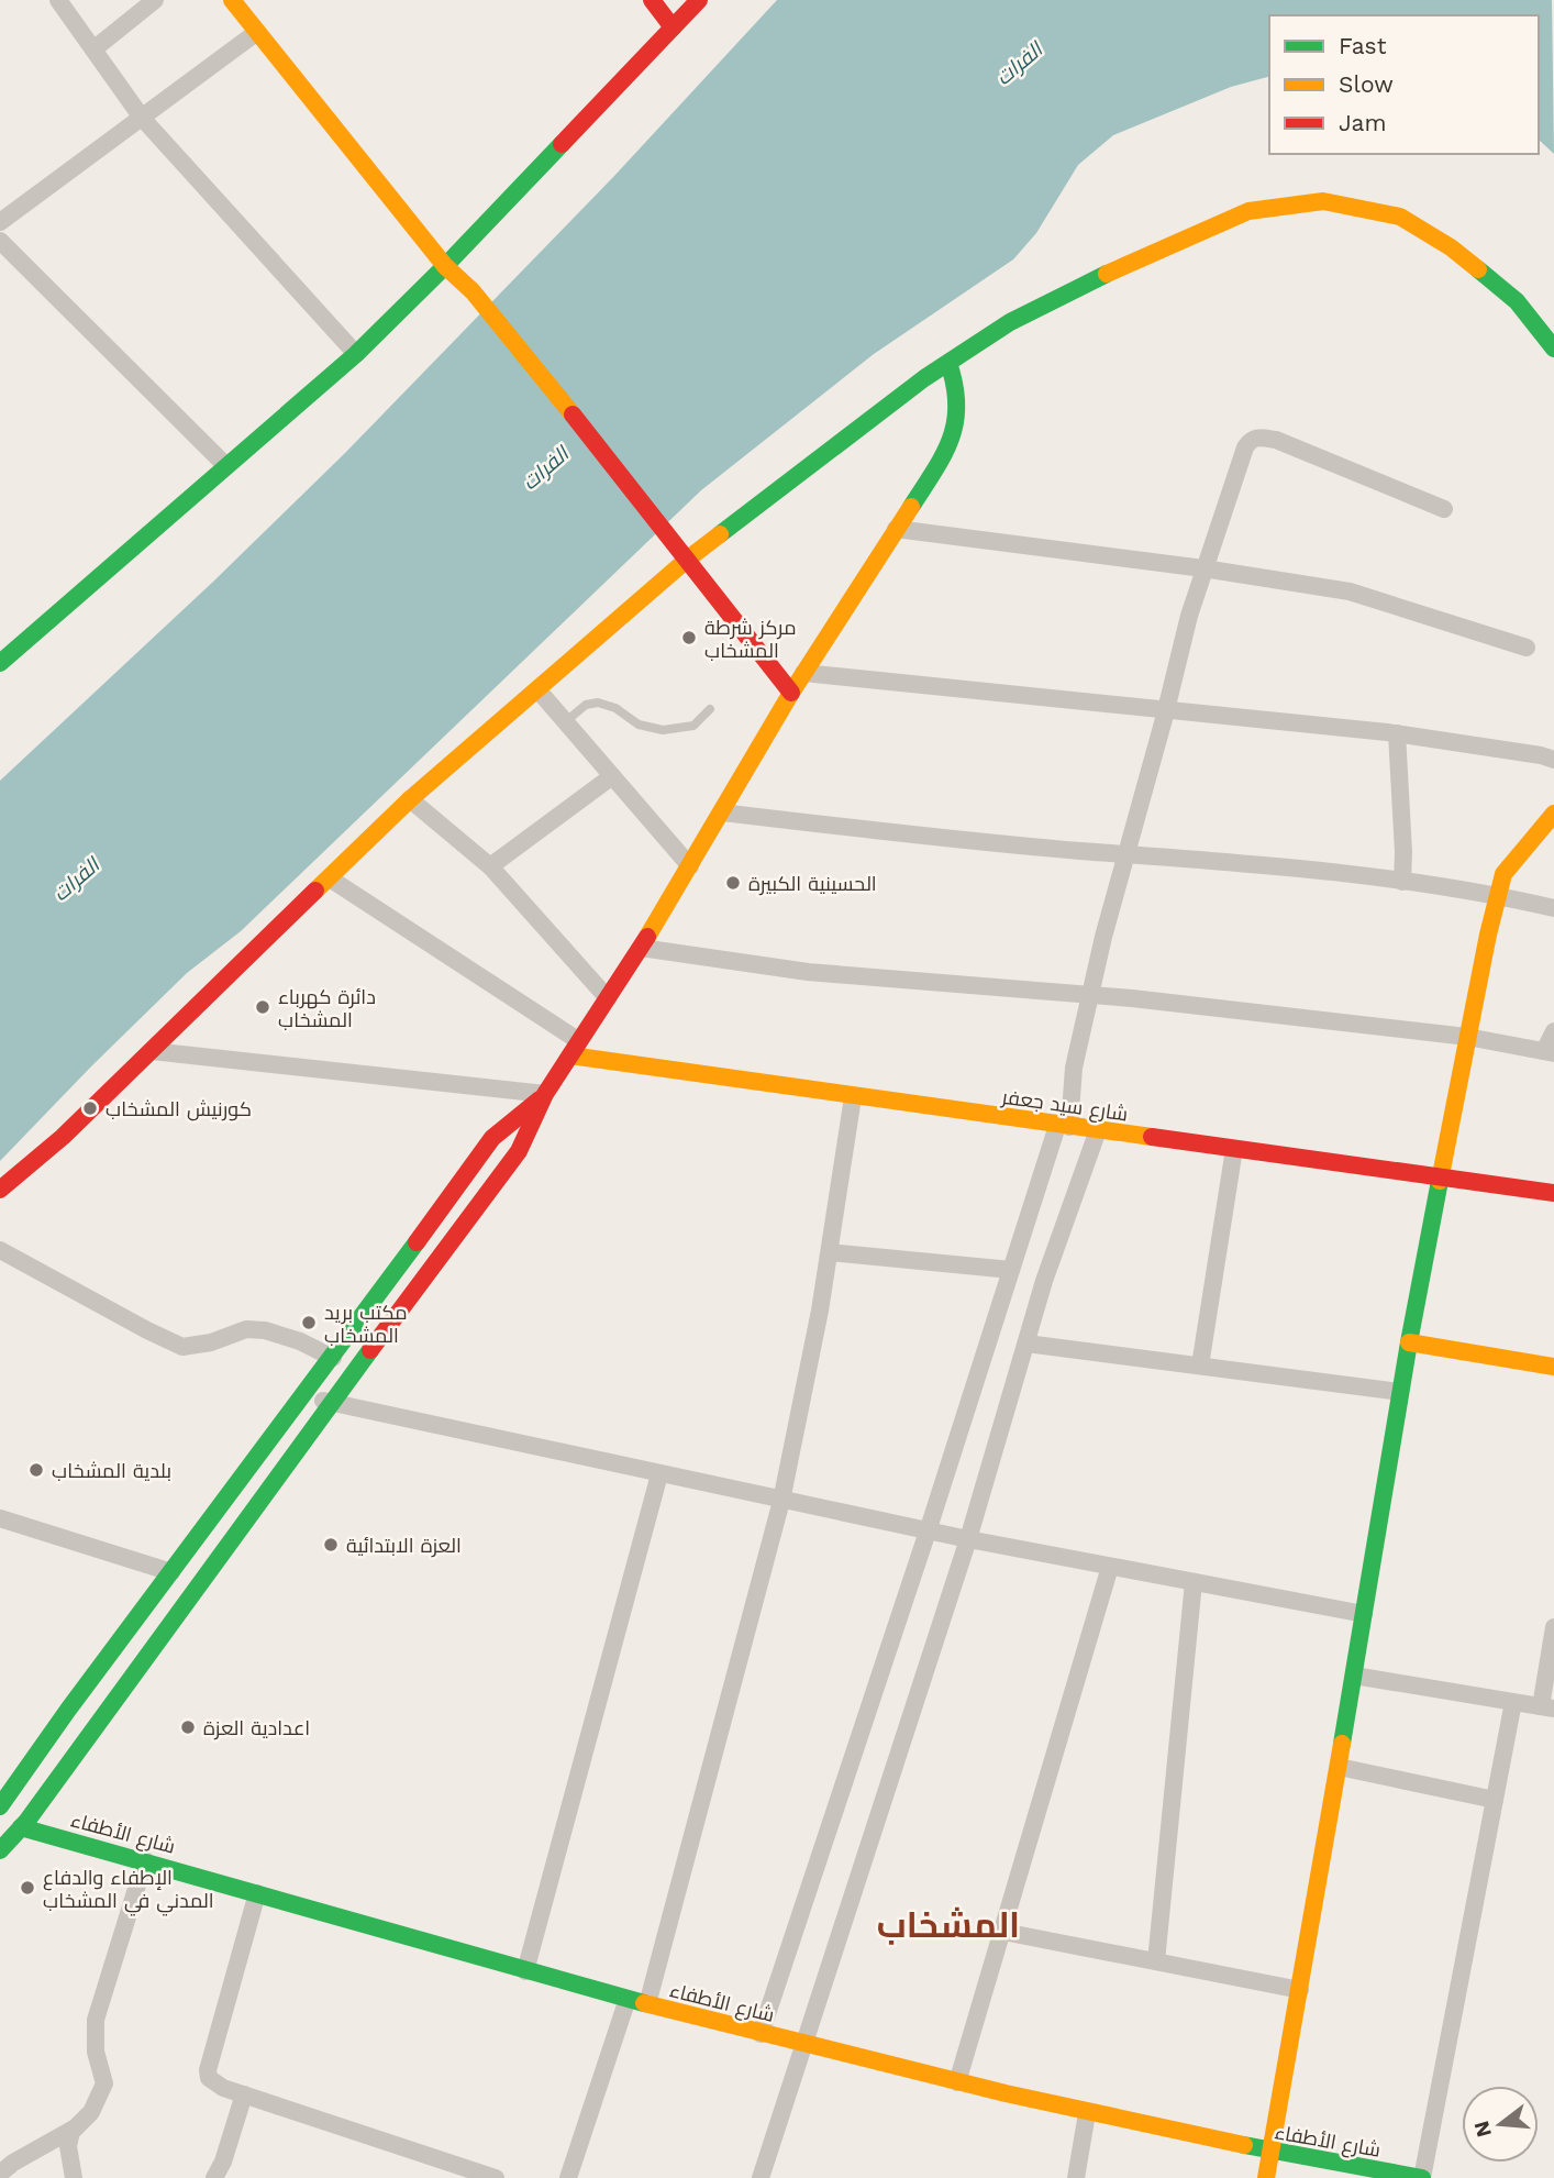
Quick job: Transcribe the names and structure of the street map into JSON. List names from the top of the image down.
{
  "streets": {
    "street": ["شارع سيد جعفر", "شارع الأطفاء"]
  },
  "districts": ["المشخاب"],
  "water": ["الفرات"],
  "places": [
    "مركز شرطة المشخاب",
    "الحسينية الكبيرة",
    "دائرة كهرباء المشخاب",
    "كورنيش المشخاب",
    "مكتب بريد المشخاب",
    "بلدية المشخاب",
    "العزة الابتدائية",
    "اعدادية العزة",
    "الإطفاء والدفاع المدني في المشخاب"
  ],
  "legend": ["Fast", "Slow", "Jam"],
  "north": "left"
}
